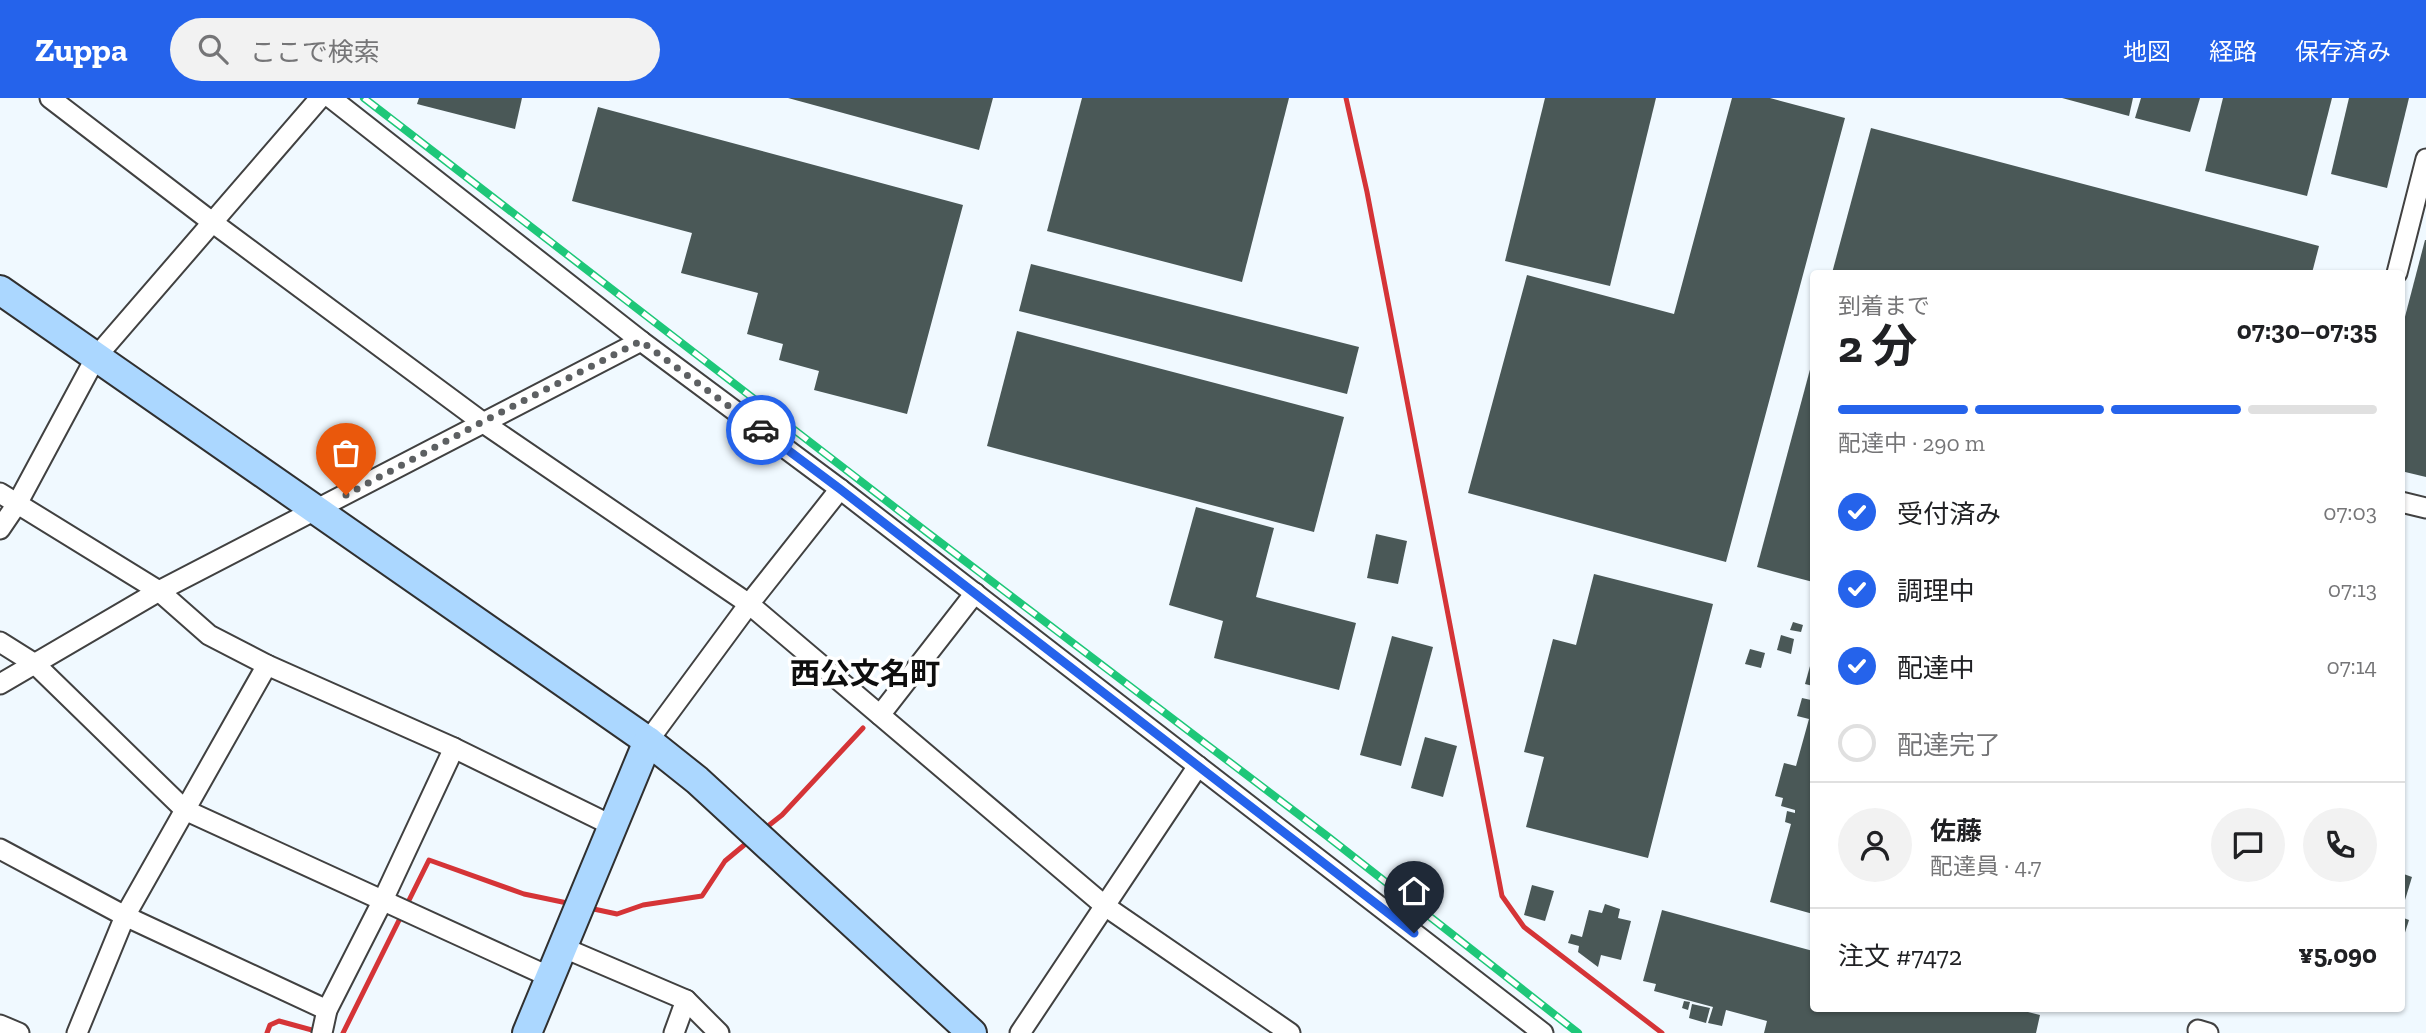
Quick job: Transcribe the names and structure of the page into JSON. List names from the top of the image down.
{
  "districts": ["西公文名町"],
  "page": {
    "header": "Zuppa",
    "search": "ここで検索",
    "nav": ["地図", "経路", "保存済み"],
    "heading": ["2 分", "到着まで", "07:30–07:35"],
    "panel": [
      "佐藤",
      "配達員 · 4.7",
      "注文 #7472",
      "¥5,090"
    ],
    "bar": "配達中 · 290 m",
    "list": [
      ["受付済み", "07:03"],
      ["調理中", "07:13"],
      ["配達中", "07:14"],
      "配達完了"
    ]
  }
}
